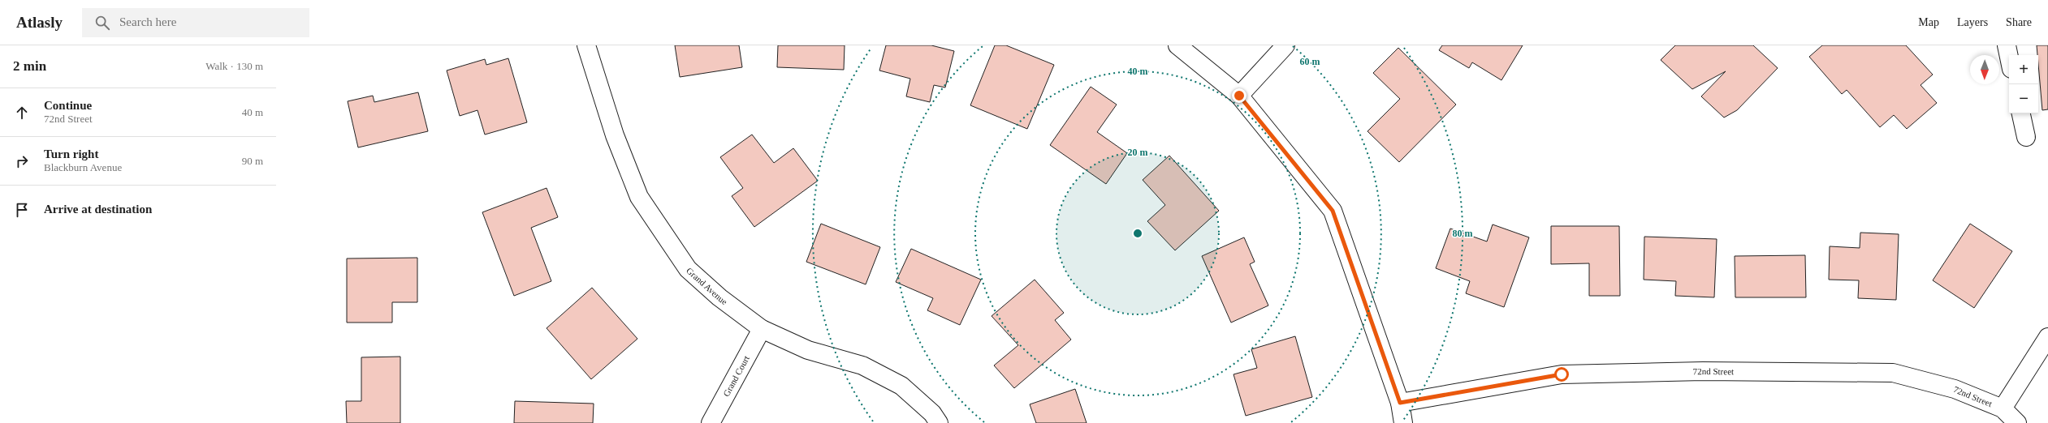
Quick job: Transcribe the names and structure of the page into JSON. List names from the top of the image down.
{
  "streets": {
    "street": ["Grand Avenue", "72nd Street", "Grand Court"]
  },
  "crossings": [
    ["Grand Avenue", "Grand Court"]
  ],
  "north": "bottom",
  "page": {
    "header": "Atlasly",
    "search": "Search here",
    "nav": ["Map", "Layers", "Share"],
    "heading": ["2 min", "Walk · 130 m"],
    "map_buttons": ["+", "−"],
    "list": [
      ["Continue", "72nd Street", "40 m"],
      ["Turn right", "Blackburn Avenue", "90 m"],
      "Arrive at destination"
    ]
  },
  "rings": [
    "60 m",
    "40 m",
    "20 m",
    "80 m"
  ]
}
